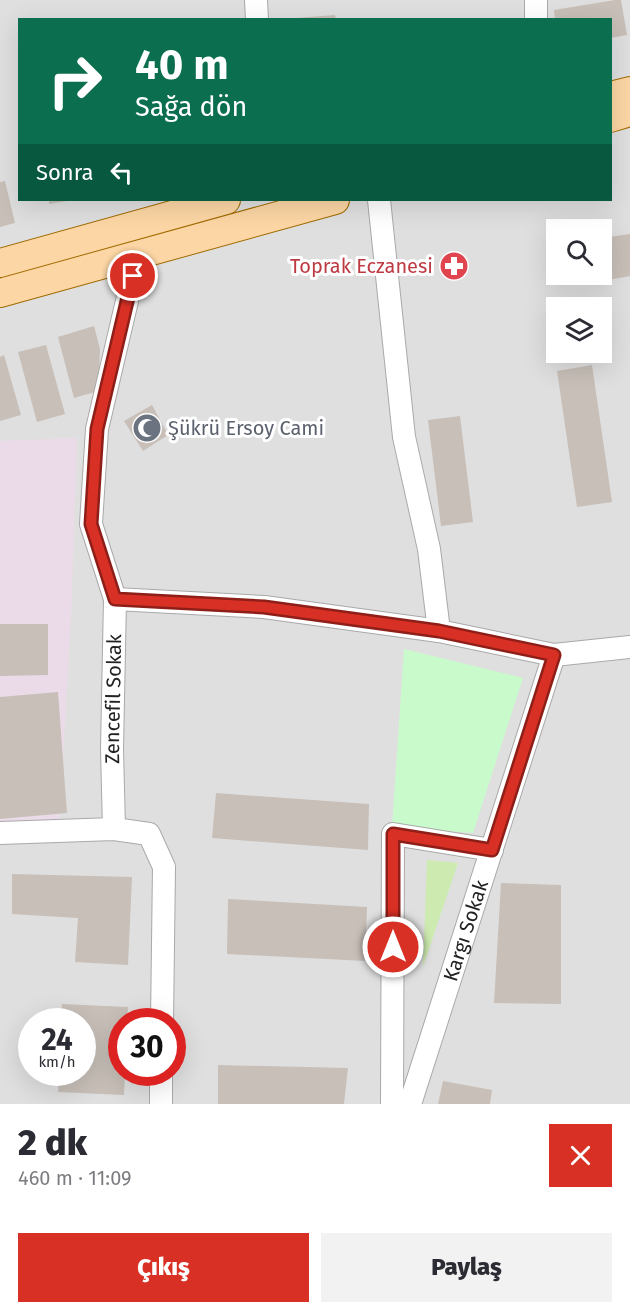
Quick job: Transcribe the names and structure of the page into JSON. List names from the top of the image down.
{
  "streets": {
    "street": ["Zencefil Sokak", "Kargı Sokak"]
  },
  "places": {
    "pharmacy": ["Toprak Eczanesi"],
    "mosque": ["Şükrü Ersoy Cami"]
  },
  "page": {
    "turn": ["40 m", "Sağa dön"],
    "then": "Sonra",
    "speed": "24 km/h",
    "limit": "30",
    "heading": ["2 dk", "460 m · 11:09"],
    "buttons": ["Çıkış", "Paylaş"]
  }
}
